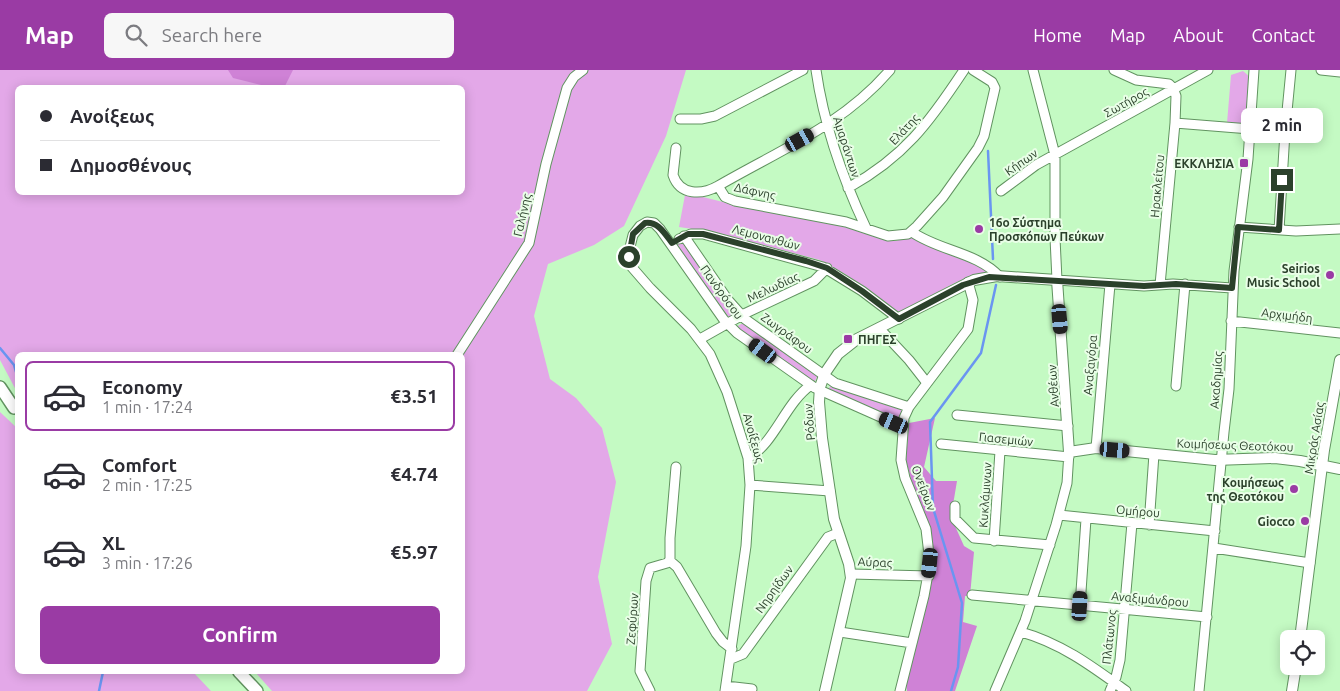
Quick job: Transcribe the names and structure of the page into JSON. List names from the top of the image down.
{
  "streets": {
    "street": [
      "Σωτήρος",
      "Ελάτης",
      "Αμαράντων",
      "Κήπων",
      "Ηρακλείτου",
      "Δάφνης",
      "Γαλήνης",
      "Λεμονανθών",
      "Μελωδίας",
      "Πανδρόσου",
      "Αρχιμήδη",
      "Ζωγράφου",
      "Αναξαγόρα",
      "Ακαδημίας",
      "Ανθέων",
      "Ρόδων",
      "Ανοίξεως",
      "Μικράς Ασίας",
      "Γιασεμιών",
      "Κοιμήσεως Θεοτόκου",
      "Ονείρων",
      "Κυκλάμινων",
      "Ομήρου",
      "Αύρας",
      "Νηρηίδων",
      "Αναξιμάνδρου",
      "Ζεφύρων",
      "Πλάτωνος"
    ]
  },
  "crossings": [
    ["Σωτήρος", "Κήπων"],
    ["Σωτήρος", "Ηρακλείτου"],
    ["Σωτήρος", "Ανθέων"],
    ["Ελάτης", "Αμαράντων"],
    ["Αμαράντων", "Δάφνης"],
    ["Κήπων", "Ανθέων"],
    ["Ηρακλείτου", "Ρόδων"],
    ["Λεμονανθών", "Μελωδίας"],
    ["Λεμονανθών", "Πανδρόσου"],
    ["Λεμονανθών", "Ζωγράφου"],
    ["Λεμονανθών", "Ρόδων"],
    ["Μελωδίας", "Πανδρόσου"],
    ["Μελωδίας", "Ζωγράφου"],
    ["Μελωδίας", "Ανοίξεως"],
    ["Πανδρόσου", "Ρόδων"],
    ["Πανδρόσου", "Ανοίξεως"],
    ["Πανδρόσου", "Ονείρων"],
    ["Αρχιμήδη", "Ακαδημίας"],
    ["Ζωγράφου", "Ρόδων"],
    ["Ζωγράφου", "Ονείρων"],
    ["Αναξαγόρα", "Ρόδων"],
    ["Αναξαγόρα", "Κοιμήσεως Θεοτόκου"],
    ["Ακαδημίας", "Ρόδων"],
    ["Ακαδημίας", "Κοιμήσεως Θεοτόκου"],
    ["Ακαδημίας", "Ομήρου"],
    ["Ακαδημίας", "Αναξιμάνδρου"],
    ["Ανθέων", "Ρόδων"],
    ["Ανθέων", "Γιασεμιών"],
    ["Ανθέων", "Κοιμήσεως Θεοτόκου"],
    ["Ανθέων", "Ομήρου"],
    ["Ανθέων", "Αναξιμάνδρου"],
    ["Ρόδων", "Ονείρων"],
    ["Ρόδων", "Αύρας"],
    ["Ρόδων", "Νηρηίδων"],
    ["Ανοίξεως", "Νηρηίδων"],
    ["Μικράς Ασίας", "Κοιμήσεως Θεοτόκου"],
    ["Γιασεμιών", "Κοιμήσεως Θεοτόκου"],
    ["Γιασεμιών", "Κυκλάμινων"],
    ["Ονείρων", "Αύρας"],
    ["Ομήρου", "Πλάτωνος"],
    ["Αναξιμάνδρου", "Πλάτωνος"]
  ],
  "places": {
    "transit": ["ΕΚΚΛΗΣΙΑ", "ΠΗΓΕΣ"],
    "other": [
      "16ο Σύστημα Προσκόπων Πεύκων",
      "Seirios Music School",
      "Κοιμήσεως της Θεοτόκου",
      "Giocco"
    ]
  },
  "page": {
    "header": "Map",
    "search": "Search here",
    "nav": [
      "Home",
      "Map",
      "About",
      "Contact"
    ],
    "banner": ["Ανοίξεως", "Δημοσθένους"],
    "bubble": "2 min",
    "list": [
      {
        "name": "Economy",
        "note": "1 min · 17:24",
        "value": "€3.51"
      },
      {
        "name": "Comfort",
        "note": "2 min · 17:25",
        "value": "€4.74"
      },
      {
        "name": "XL",
        "note": "3 min · 17:26",
        "value": "€5.97"
      }
    ],
    "buttons": "Confirm"
  }
}
